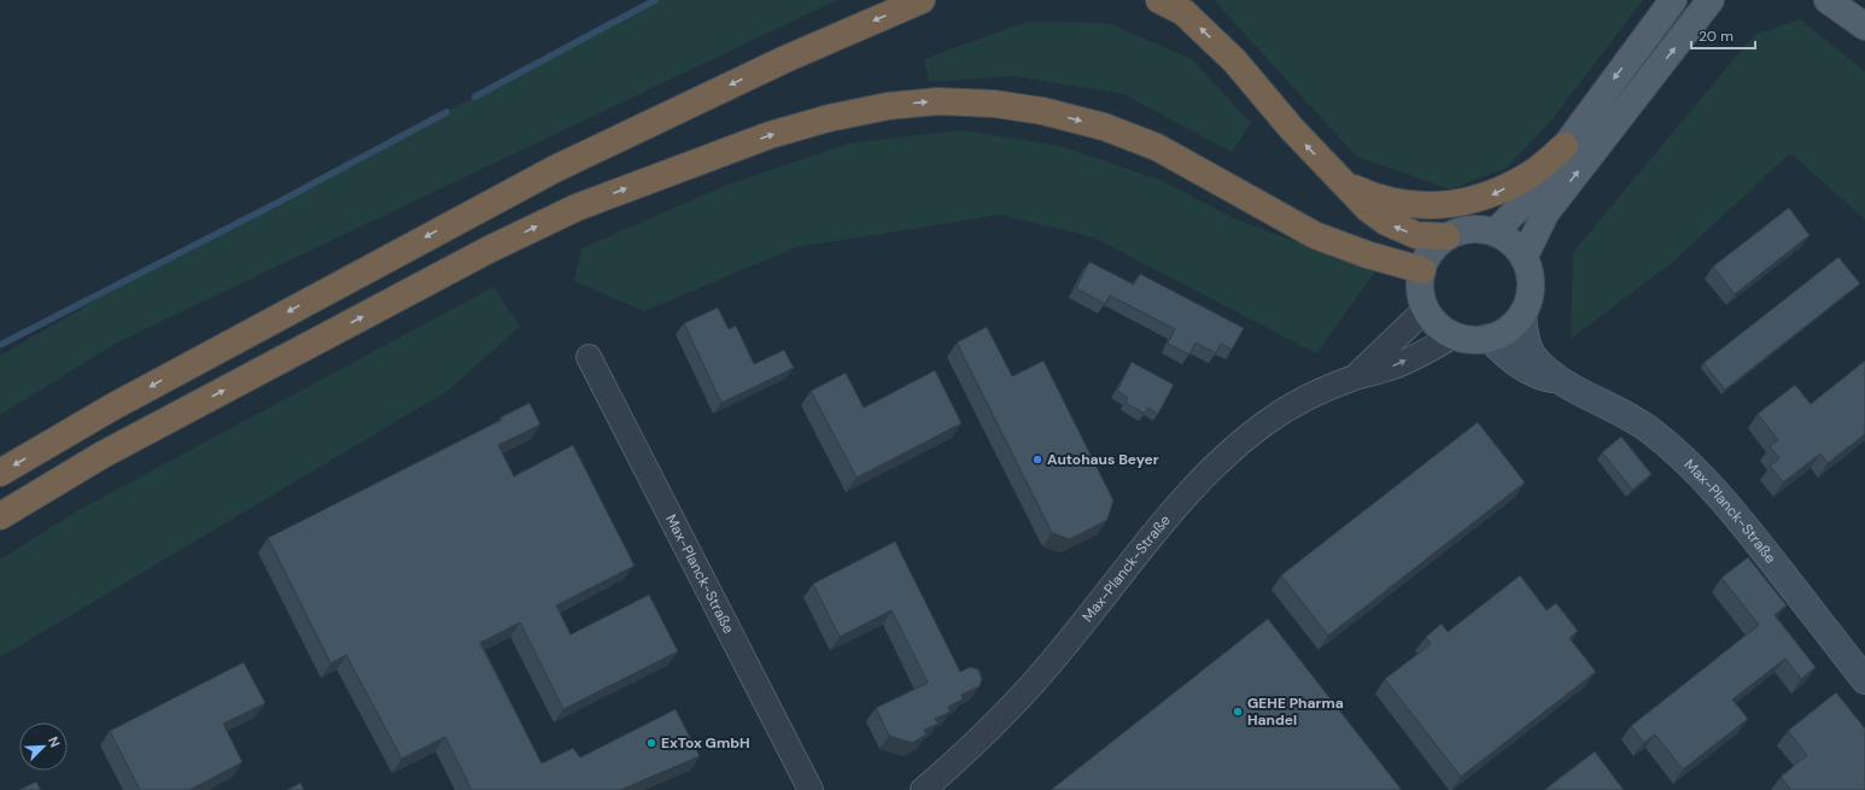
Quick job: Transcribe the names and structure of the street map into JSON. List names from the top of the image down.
{
  "streets": {
    "main road": ["Max-Planck-Straße"]
  },
  "places": ["Autohaus Beyer", "GEHE Pharma Handel", "ExTox GmbH"],
  "scale_bar": "20 m",
  "north": "top right"
}
